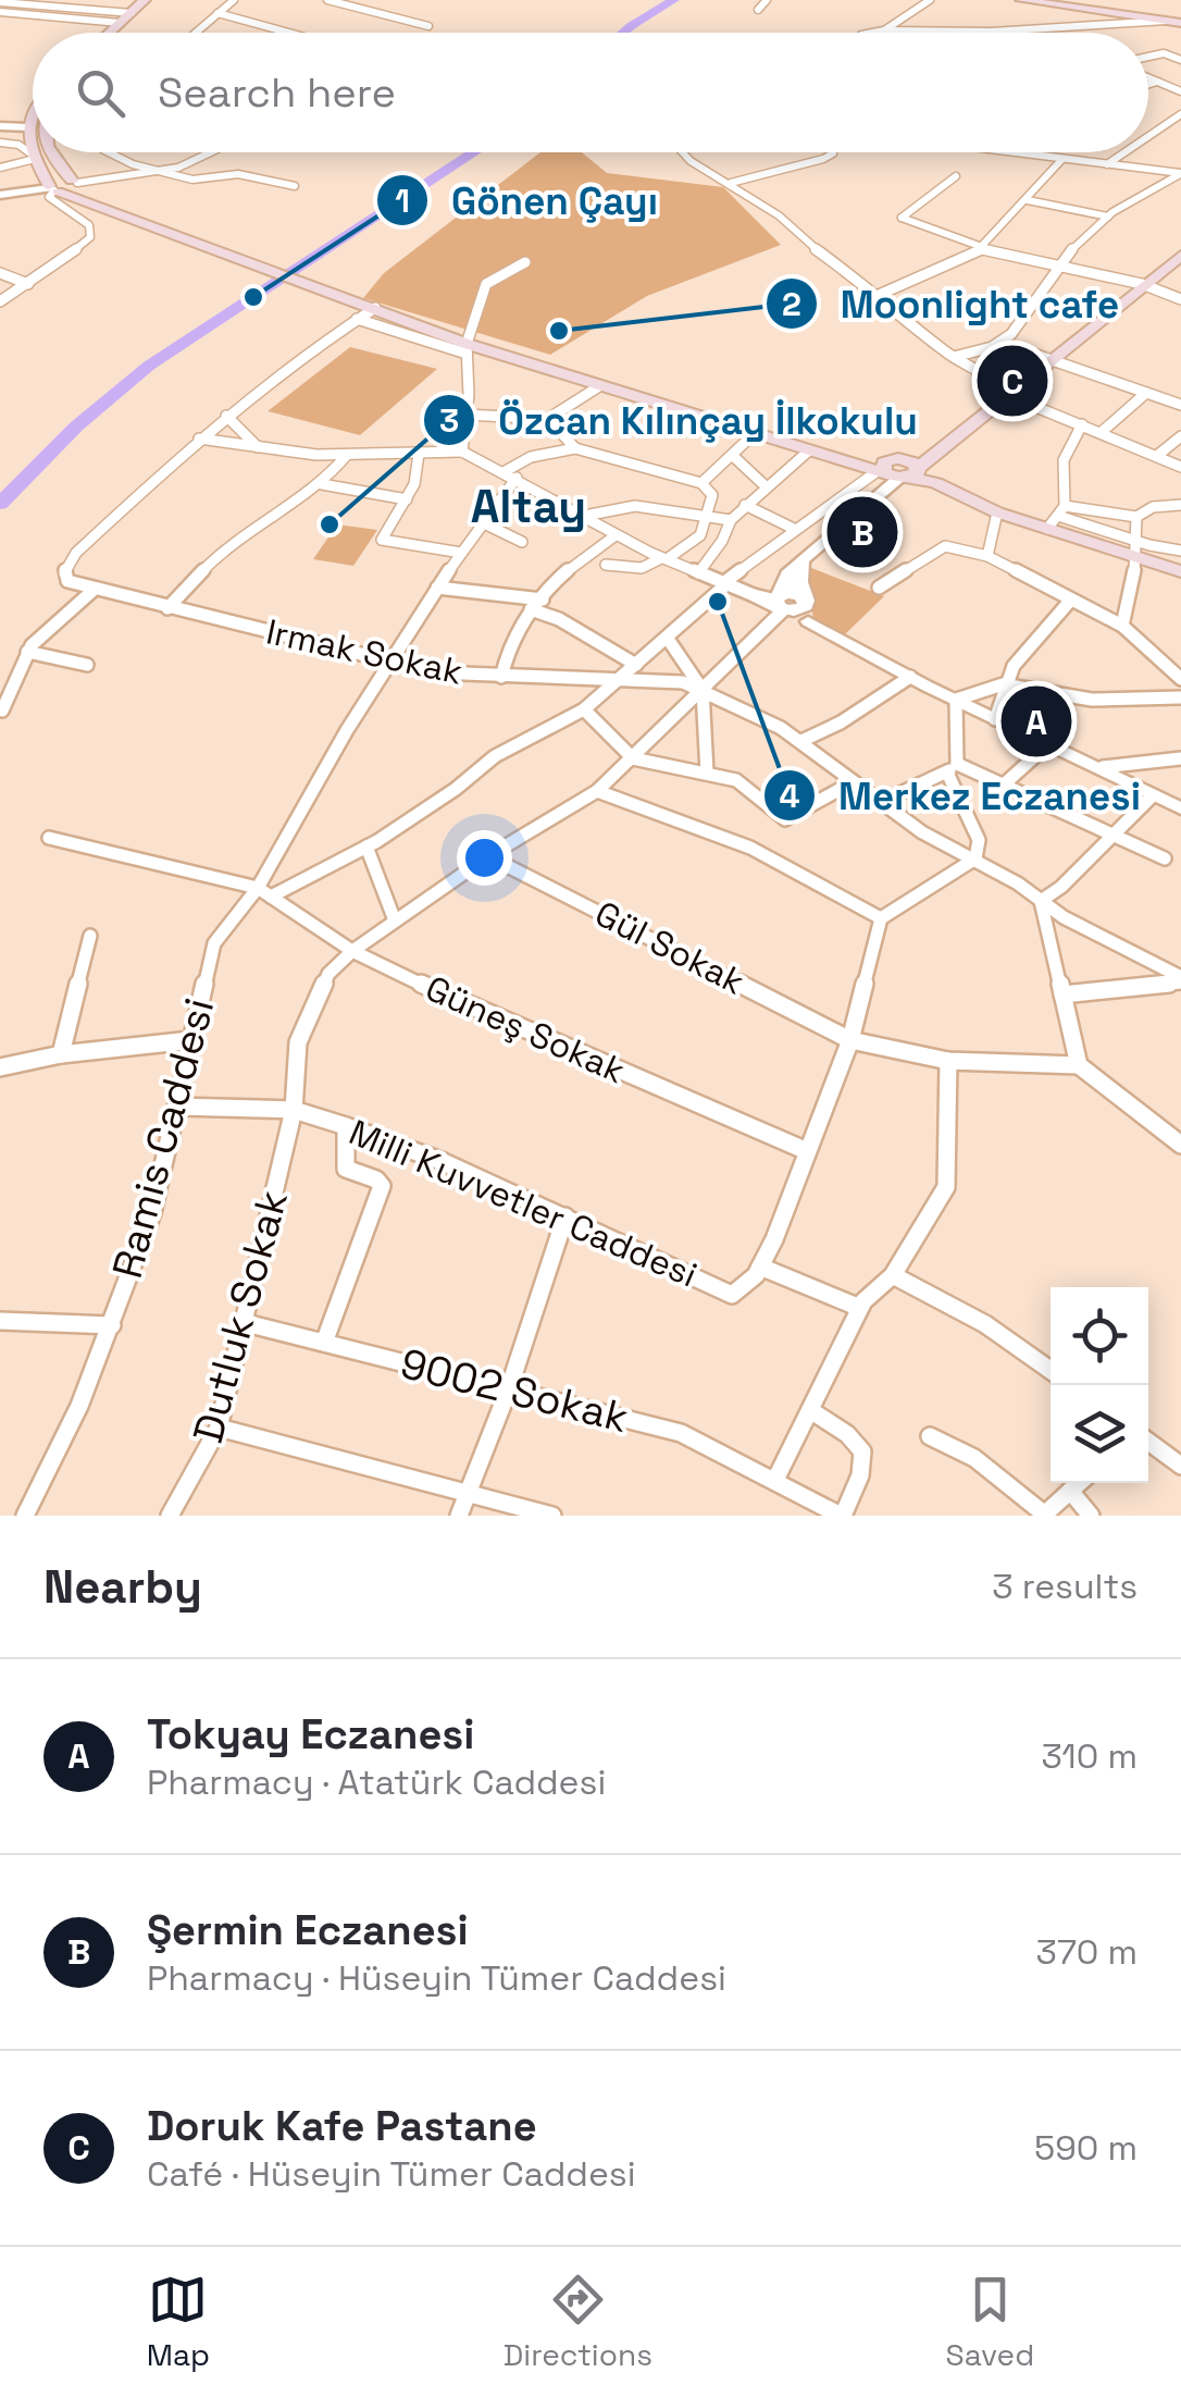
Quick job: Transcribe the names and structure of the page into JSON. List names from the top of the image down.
{
  "streets": {
    "street": [
      "Irmak Sokak",
      "Gül Sokak",
      "Güneş Sokak",
      "Ramis Caddesi",
      "Milli Kuvvetler Caddesi",
      "Dutluk Sokak",
      "9002 Sokak"
    ]
  },
  "crossings": [
    ["Irmak Sokak", "Ramis Caddesi"],
    ["Irmak Sokak", "Dutluk Sokak"],
    ["Gül Sokak", "Dutluk Sokak"],
    ["Güneş Sokak", "Ramis Caddesi"],
    ["Güneş Sokak", "Dutluk Sokak"],
    ["Ramis Caddesi", "Milli Kuvvetler Caddesi"],
    ["Milli Kuvvetler Caddesi", "Dutluk Sokak"],
    ["Dutluk Sokak", "9002 Sokak"]
  ],
  "districts": ["Altay"],
  "places": [
    "Gönen Çayı",
    "Moonlight cafe",
    "Özcan Kılınçay İlkokulu",
    "Merkez Eczanesi"
  ],
  "page": {
    "search": "Search here",
    "pins": ["C", "B", "A"],
    "heading": ["Nearby", "3 results"],
    "list": [
      {
        "mark": "A",
        "name": "Tokyay Eczanesi",
        "note": "Pharmacy · Atatürk Caddesi",
        "value": "310 m"
      },
      {
        "mark": "B",
        "name": "Şermin Eczanesi",
        "note": "Pharmacy · Hüseyin Tümer Caddesi",
        "value": "370 m"
      },
      {
        "mark": "C",
        "name": "Doruk Kafe Pastane",
        "note": "Café · Hüseyin Tümer Caddesi",
        "value": "590 m"
      }
    ],
    "nav": ["Map", "Directions", "Saved"]
  }
}
